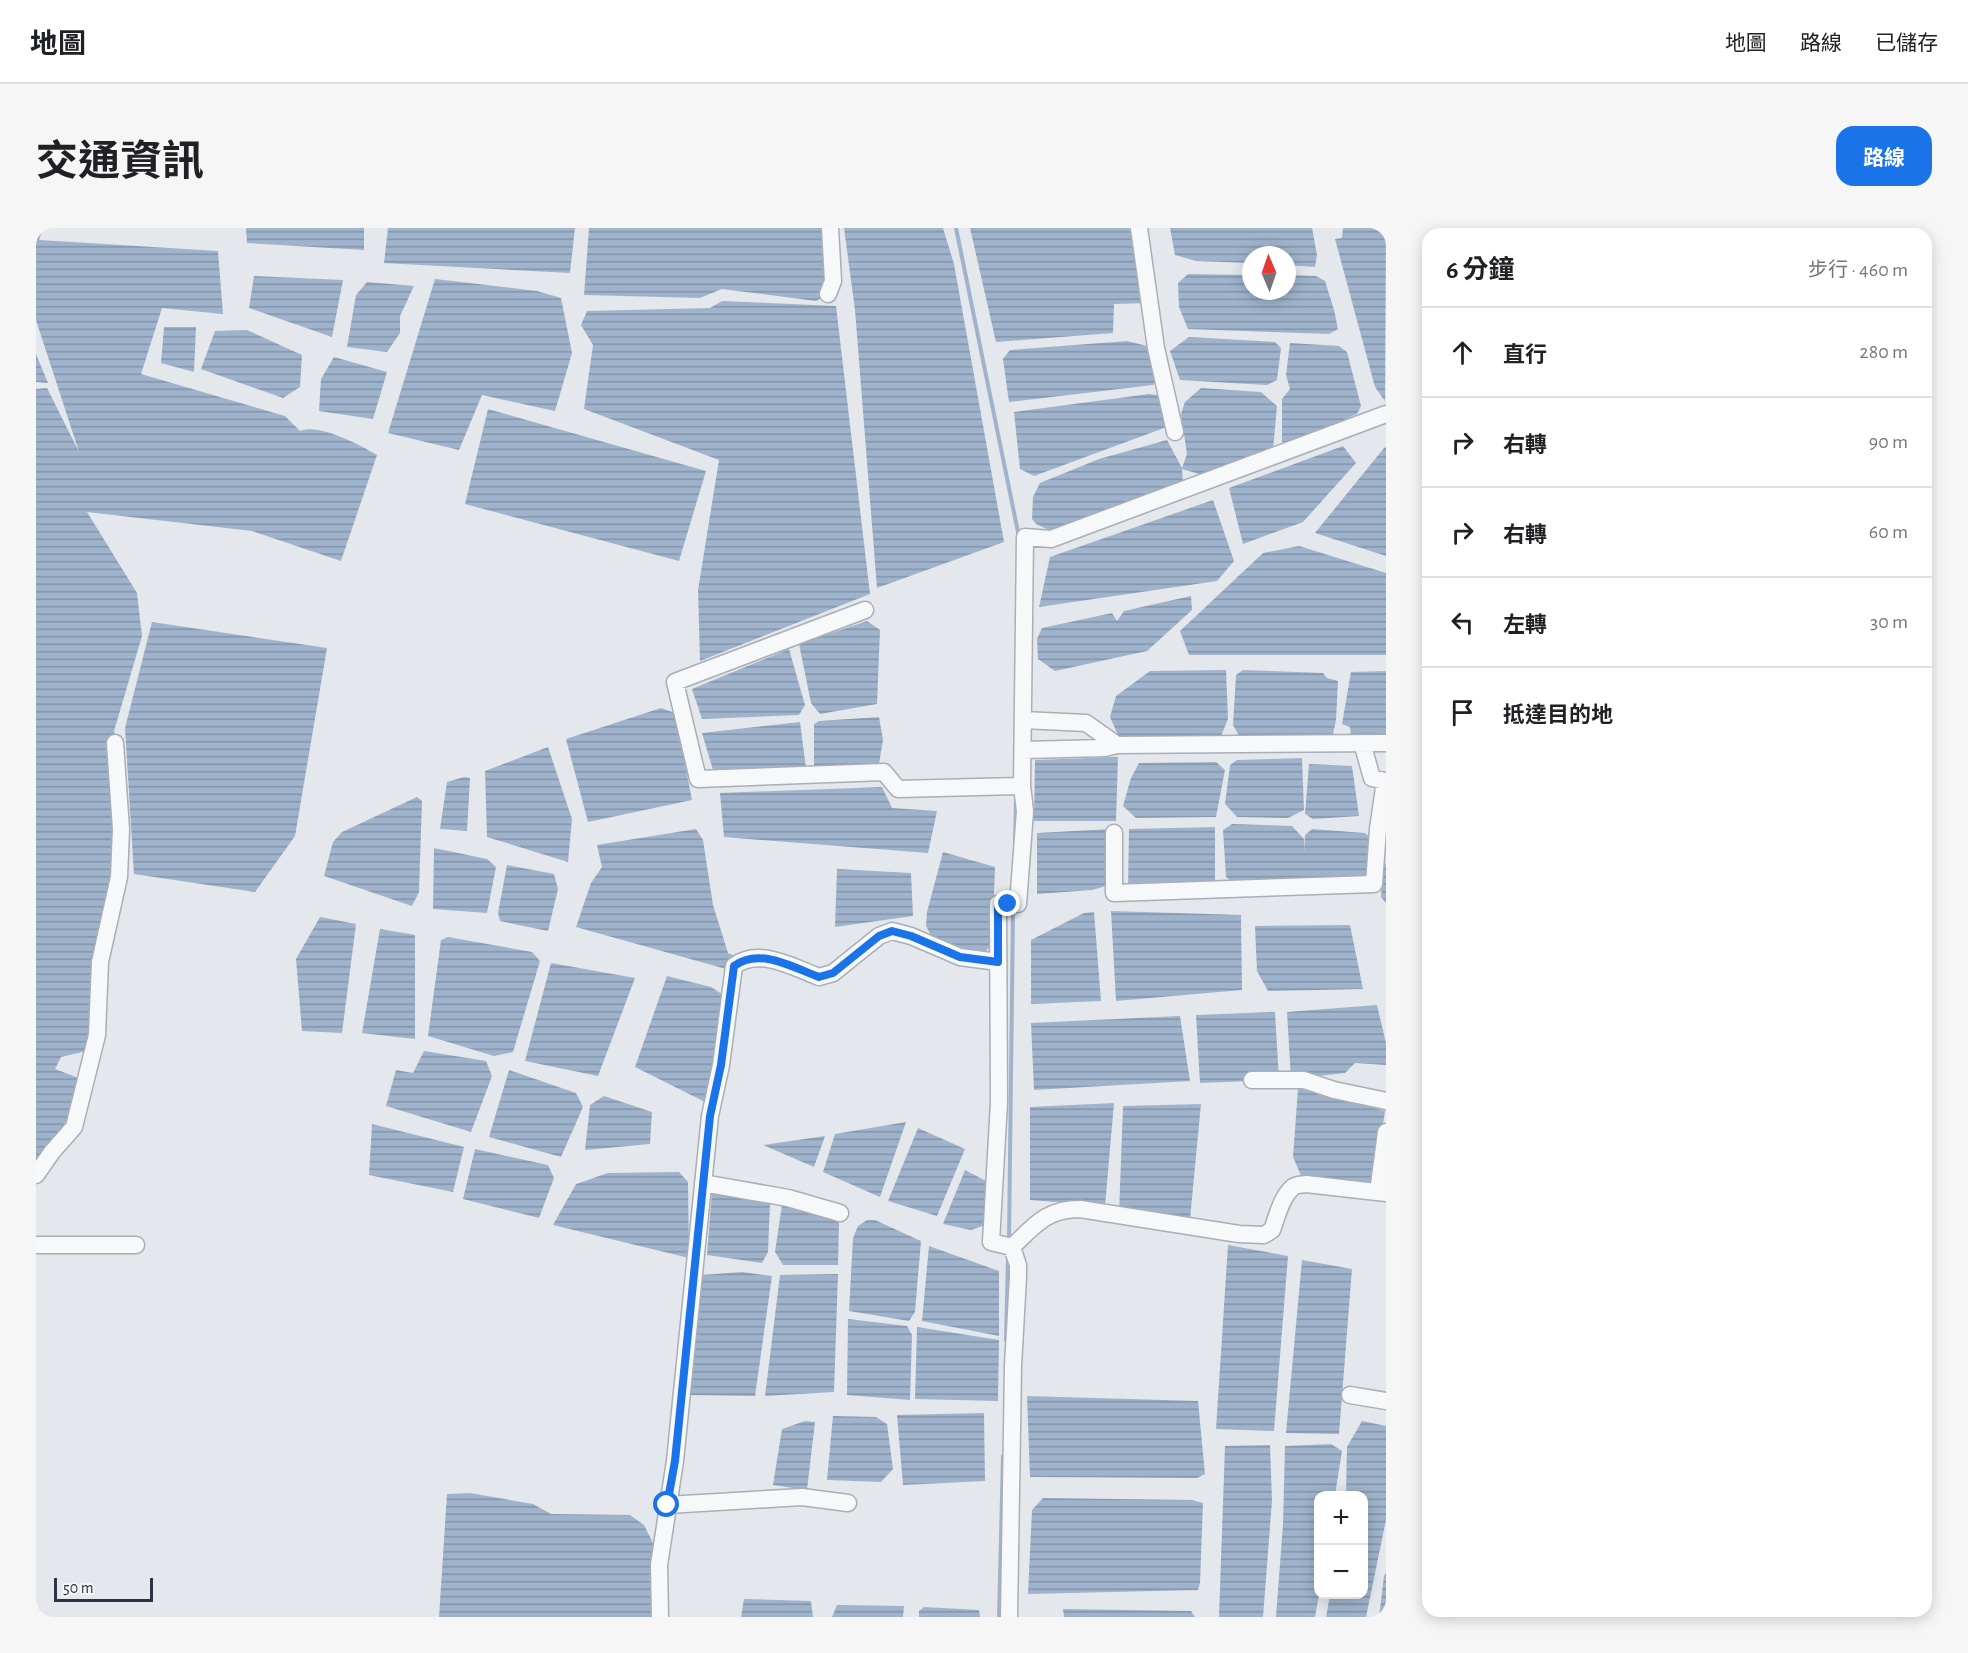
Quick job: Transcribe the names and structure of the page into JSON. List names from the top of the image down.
{
  "scale_bar": "50 m",
  "north": "top",
  "page": {
    "header": "地圖",
    "nav": ["地圖", "路線", "已儲存"],
    "title": "交通資訊",
    "buttons": "路線",
    "heading": ["6 分鐘", "步行 · 460 m"],
    "list": [
      ["直行", "280 m"],
      ["右轉", "90 m"],
      ["右轉", "60 m"],
      ["左轉", "30 m"],
      "抵達目的地"
    ],
    "map_buttons": ["+", "−"],
    "scale": "50 m"
  }
}
